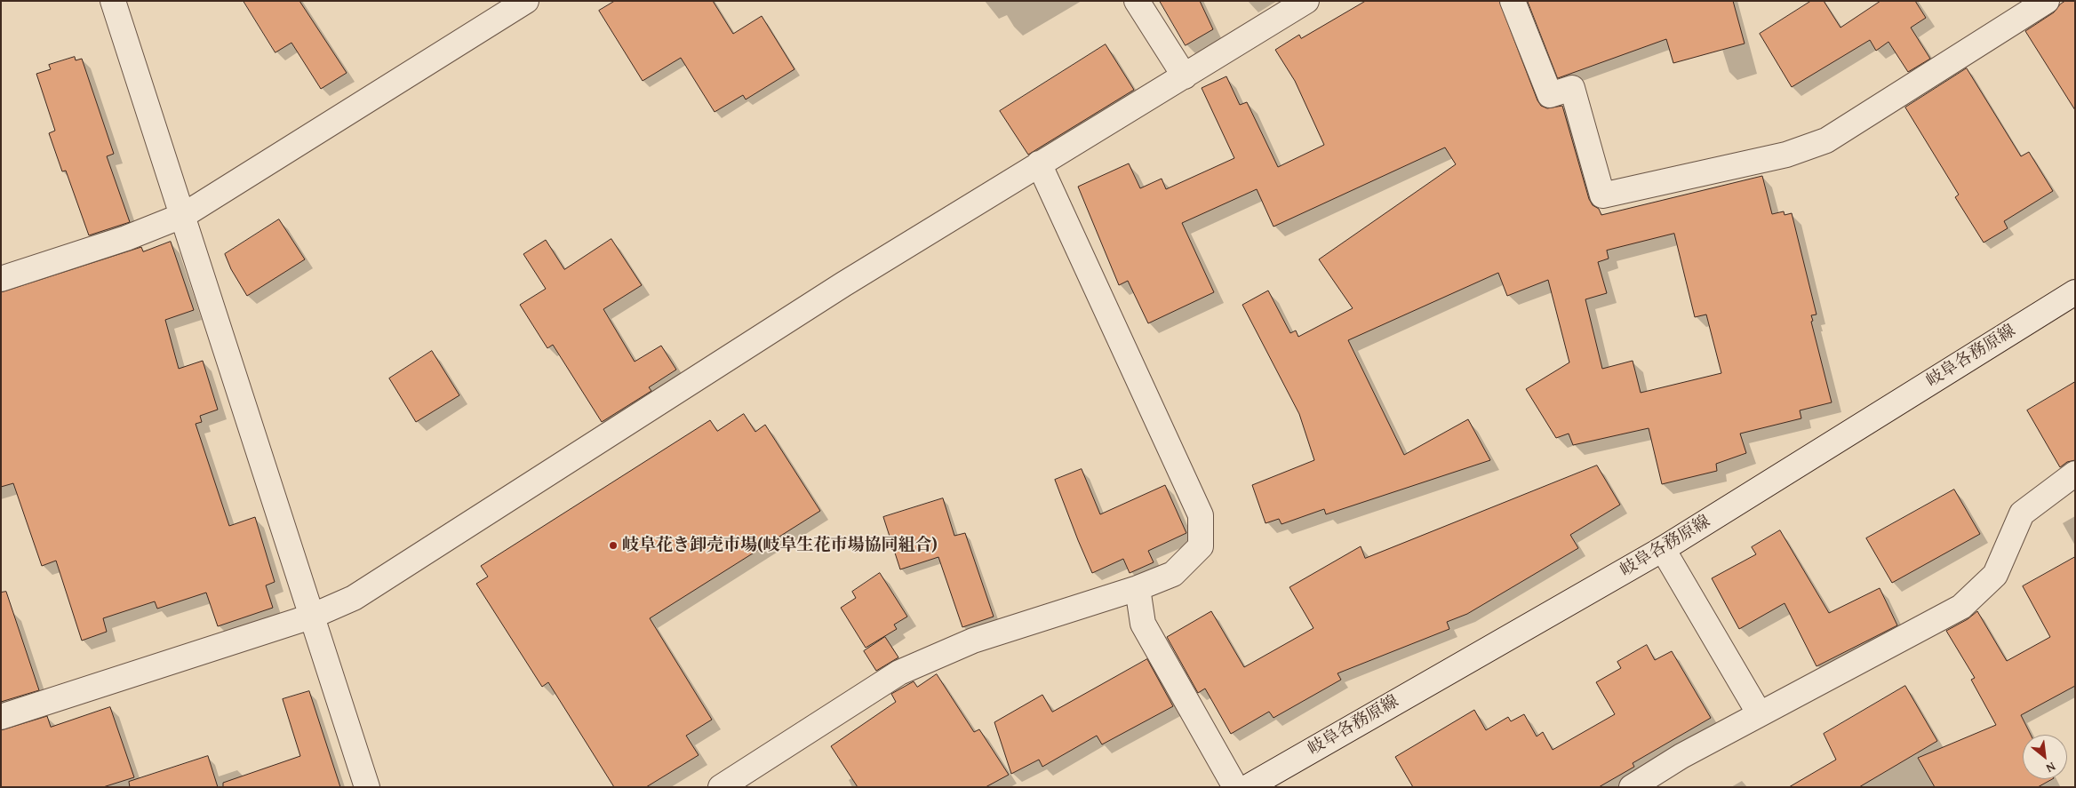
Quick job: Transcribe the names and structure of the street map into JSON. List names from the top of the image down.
{
  "streets": {
    "street": ["岐阜各務原線"]
  },
  "places": ["岐阜花き卸売市場(岐阜生花市場協同組合)"],
  "north": "bottom right"
}
